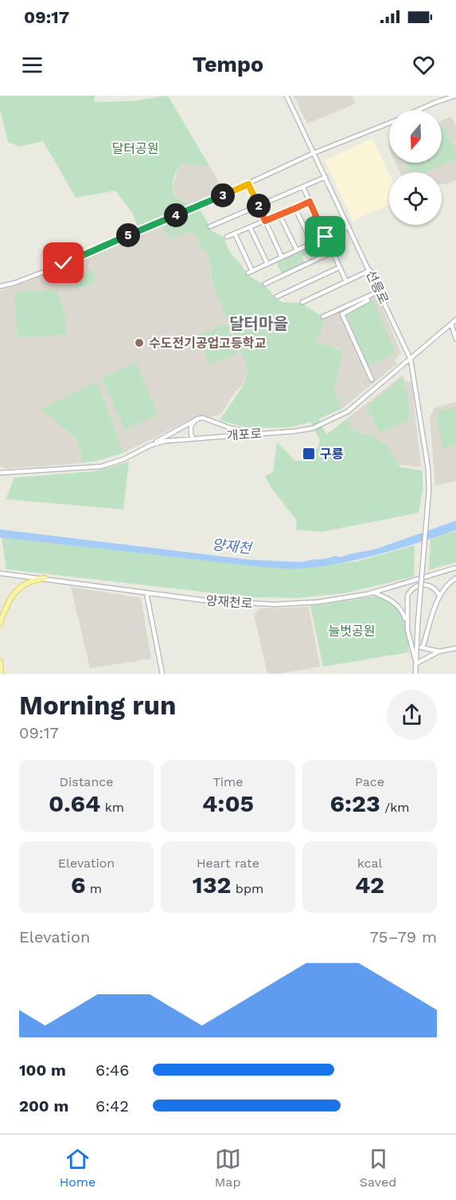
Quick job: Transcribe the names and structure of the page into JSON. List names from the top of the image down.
{
  "streets": {
    "street": ["선릉로", "개포로", "양재천로"]
  },
  "crossings": [
    ["선릉로", "개포로"]
  ],
  "districts": ["달터마을"],
  "water": ["양재천"],
  "parks": ["달터공원", "늘벗공원"],
  "places": {
    "other": ["수도전기공업고등학교"],
    "transit": ["구룡"]
  },
  "north": "bottom",
  "page": {
    "status": "09:17",
    "header": "Tempo",
    "pins": [
      "3",
      "2",
      "4",
      "5"
    ],
    "heading": ["Morning run", "09:17"],
    "stats": [
      ["Distance", "0.64 km"],
      ["Time", "4:05"],
      ["Pace", "6:23 /km"],
      ["Elevation", "6 m"],
      ["Heart rate", "132 bpm"],
      ["kcal", "42"]
    ],
    "chart": ["Elevation", "75–79 m"],
    "list": [
      {
        "name": "100 m",
        "note": "6:46"
      },
      {
        "name": "200 m",
        "note": "6:42"
      }
    ],
    "tabs": ["Home", "Map", "Saved"]
  }
}
